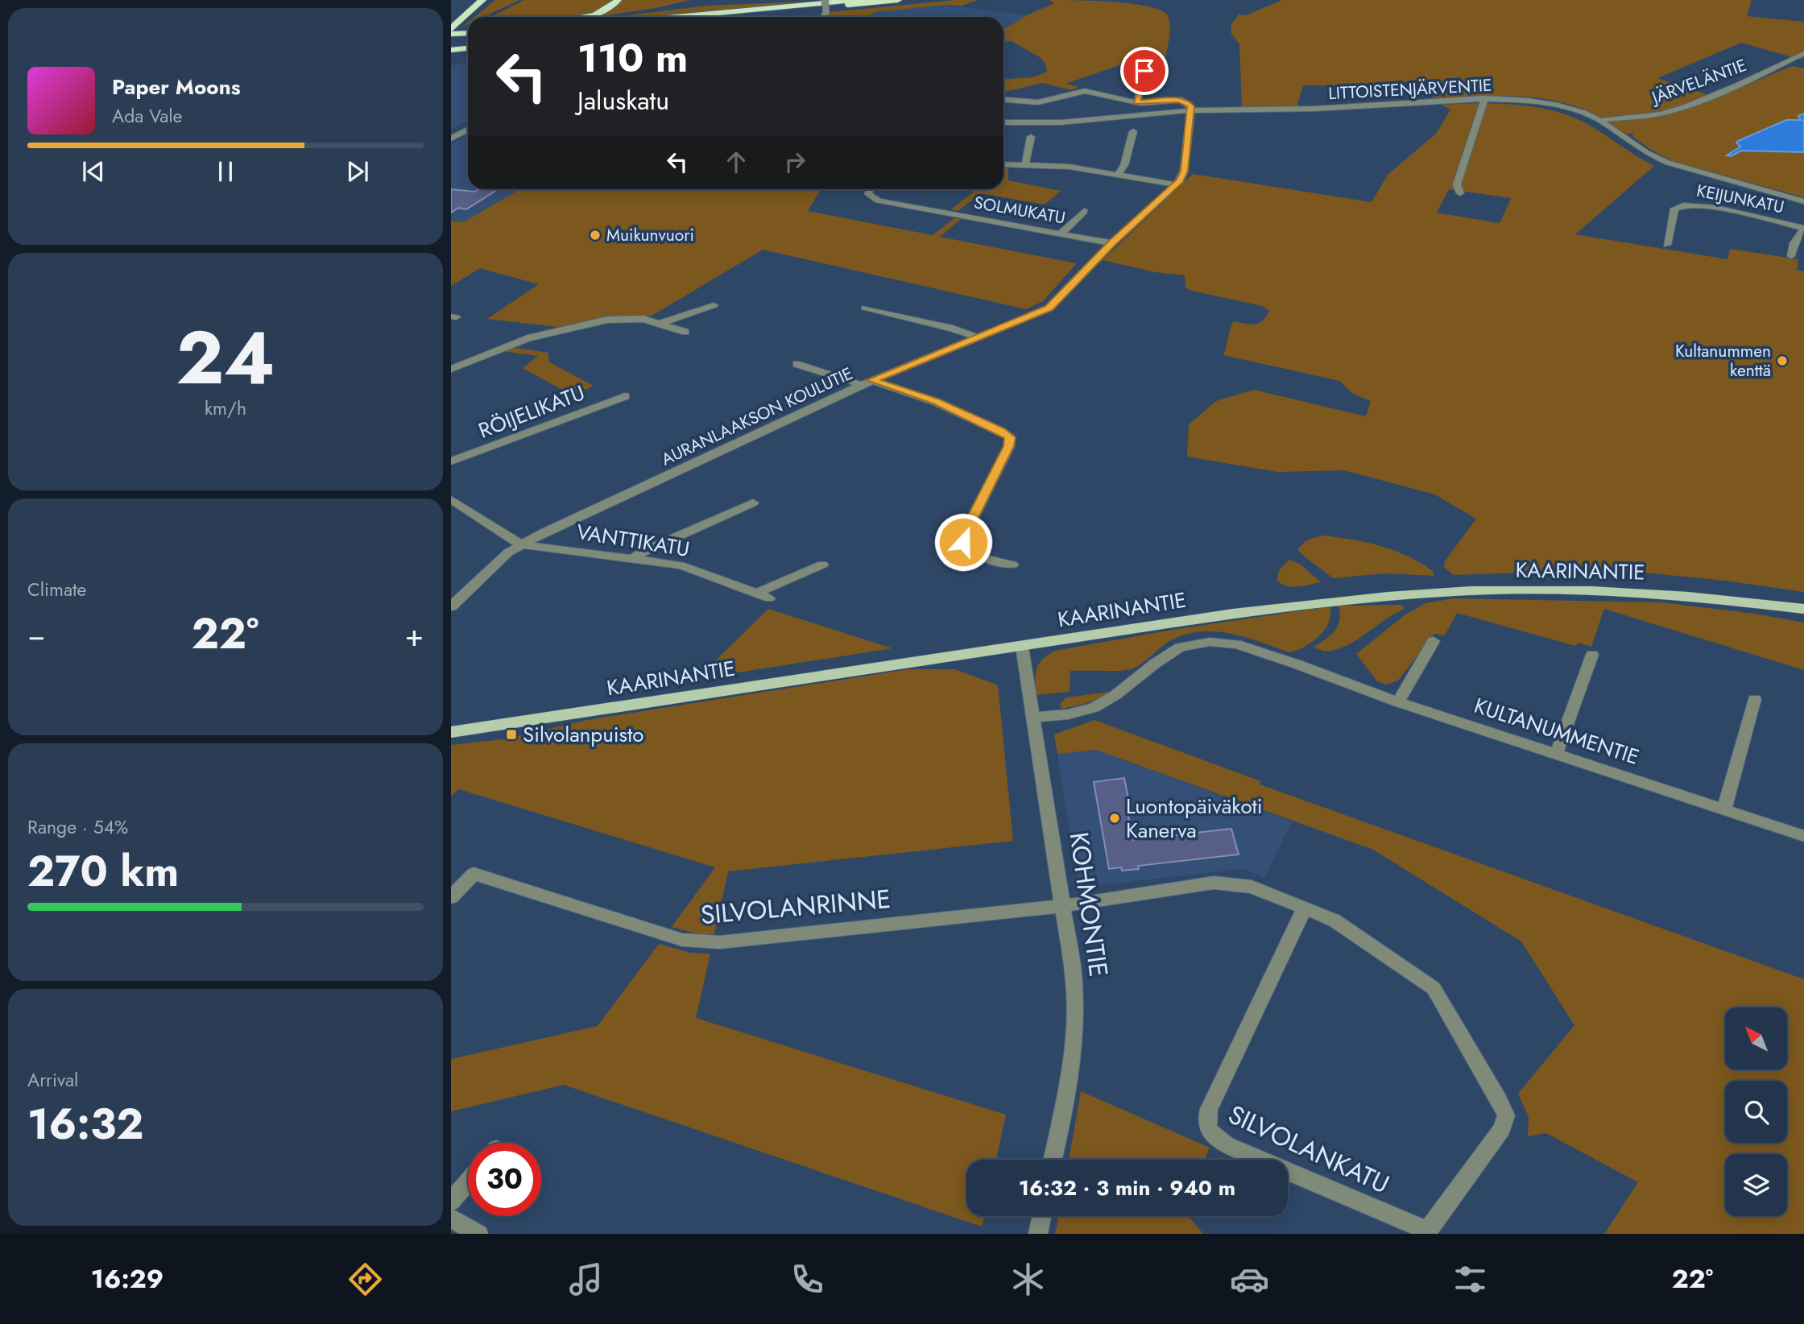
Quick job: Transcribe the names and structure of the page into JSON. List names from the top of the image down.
{
  "streets": {
    "main road": ["KAARINANTIE"],
    "street": [
      "JÄRVELÄNTIE",
      "LITTOISTENJÄRVENTIE",
      "KEIJUNKATU",
      "SOLMUKATU",
      "RÖIJELIKATU",
      "AURANLAAKSON KOULUTIE",
      "VANTTIKATU",
      "KULTANUMMENTIE",
      "KOHMONTIE",
      "SILVOLANRINNE",
      "SILVOLANKATU"
    ]
  },
  "crossings": [
    ["JÄRVELÄNTIE", "LITTOISTENJÄRVENTIE"],
    ["LITTOISTENJÄRVENTIE", "AURANLAAKSON KOULUTIE"],
    ["SOLMUKATU", "AURANLAAKSON KOULUTIE"],
    ["AURANLAAKSON KOULUTIE", "VANTTIKATU"],
    ["KAARINANTIE", "KOHMONTIE"],
    ["KULTANUMMENTIE", "KOHMONTIE"],
    ["KOHMONTIE", "SILVOLANRINNE"]
  ],
  "places": {
    "other": ["Muikunvuori", "Kultanummen kenttä", "Luontopäiväkoti Kanerva"],
    "transit": ["Silvolanpuisto"]
  },
  "north": "top left",
  "page": {
    "turn": ["110 m", "Jaluskatu"],
    "song": ["Paper Moons", "Ada Vale"],
    "tile": [
      ["24", "km/h"],
      "Climate",
      ["Range · 54%", "270 km"],
      ["Arrival", "16:32"]
    ],
    "heat": ["−", "22°", "+"],
    "limit": "30",
    "trip": "16:32 · 3 min · 940 m",
    "tabs": ["16:29", "22°"]
  }
}
